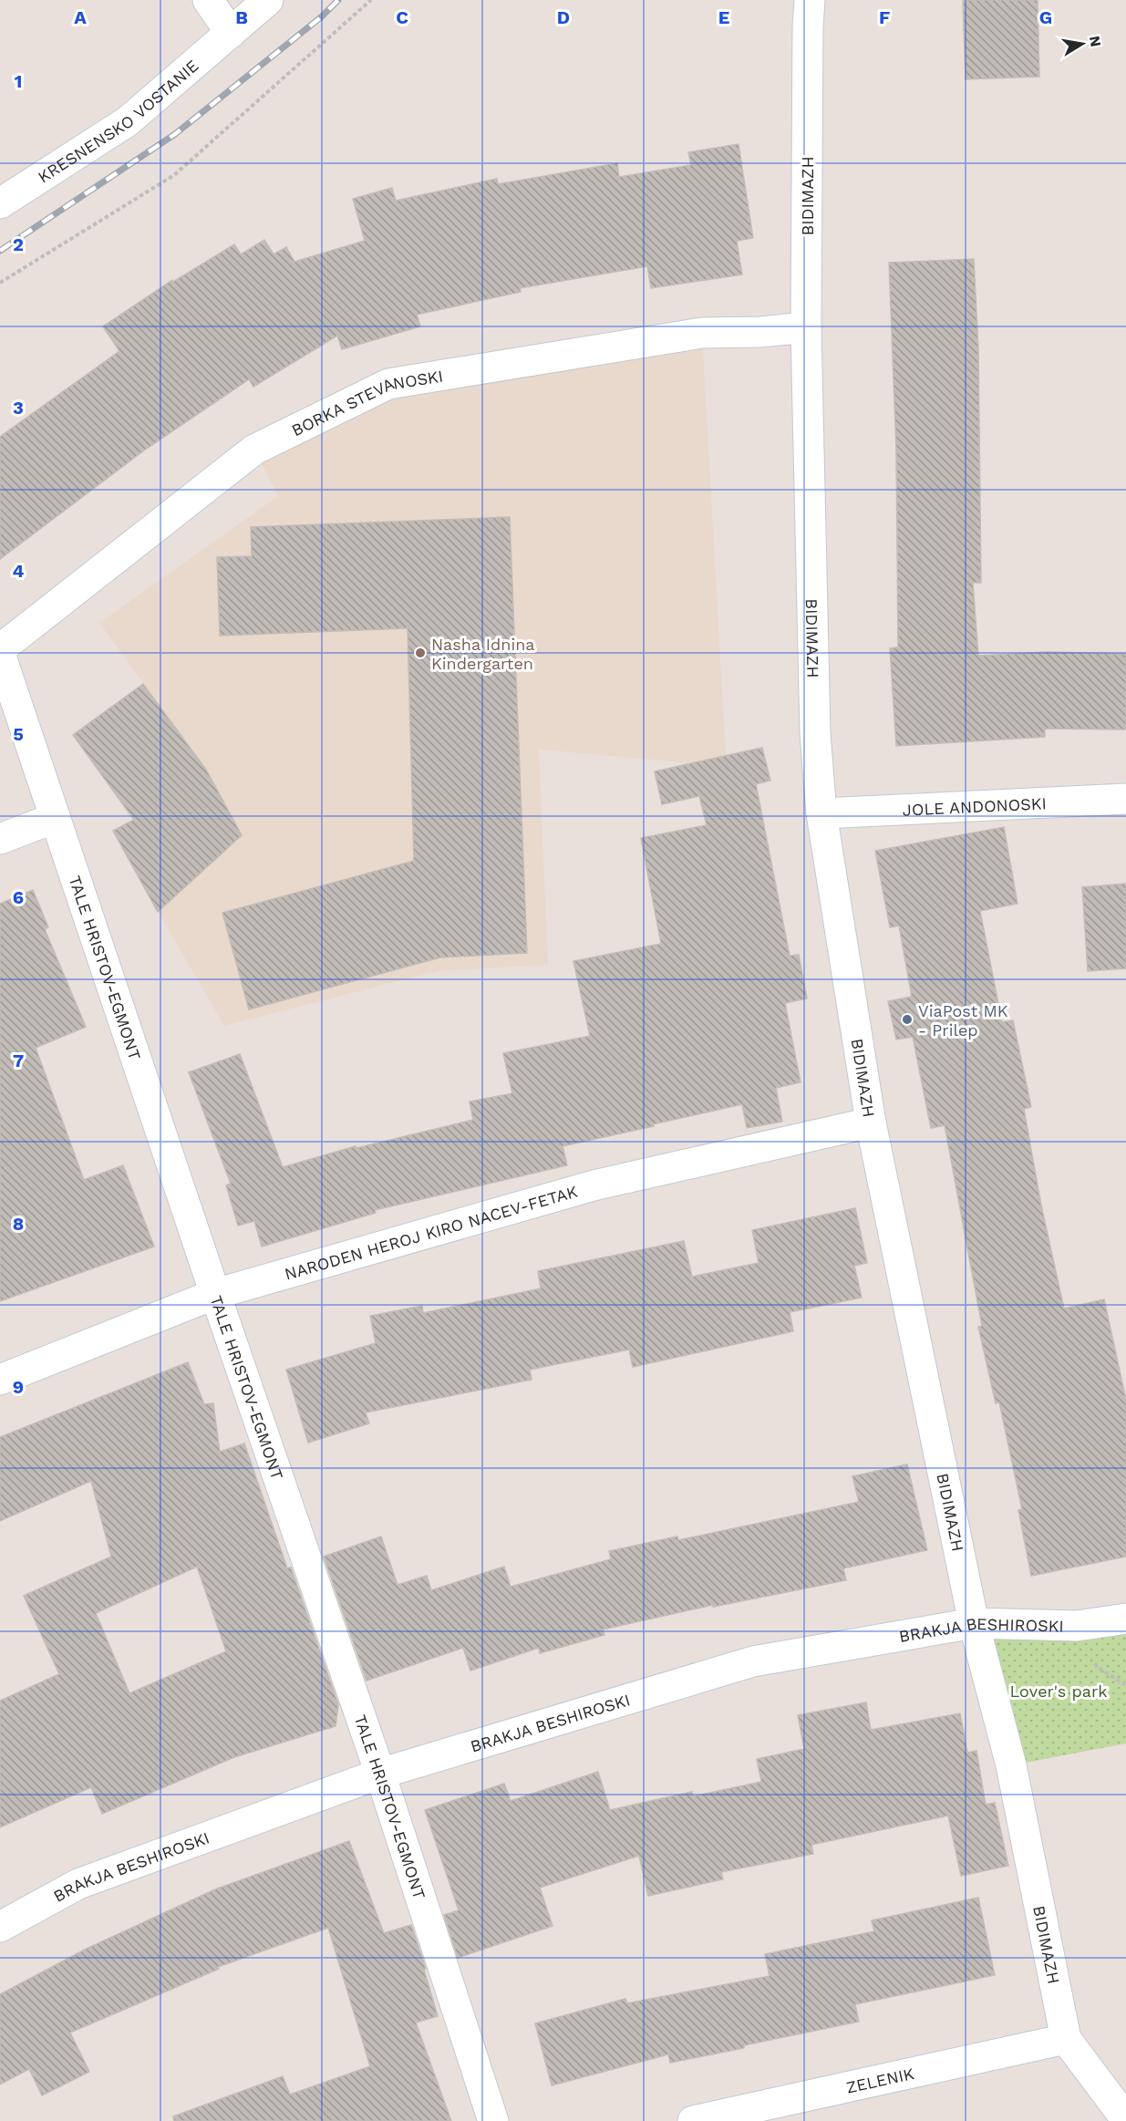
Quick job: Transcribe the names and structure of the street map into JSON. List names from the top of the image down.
{
  "streets": {
    "street": [
      "KRESNENSKO VOSTANIE",
      "BIDIMAZH",
      "BORKA STEVANOSKI",
      "JOLE ANDONOSKI",
      "TALE HRISTOV-EGMONT",
      "NARODEN HEROJ KIRO NACEV-FETAK",
      "BRAKJA BESHIROSKI",
      "ZELENIK"
    ]
  },
  "crossings": [
    ["BIDIMAZH", "BORKA STEVANOSKI"],
    ["BIDIMAZH", "JOLE ANDONOSKI"],
    ["BIDIMAZH", "NARODEN HEROJ KIRO NACEV-FETAK"],
    ["BIDIMAZH", "BRAKJA BESHIROSKI"],
    ["BIDIMAZH", "ZELENIK"],
    ["BORKA STEVANOSKI", "TALE HRISTOV-EGMONT"],
    ["TALE HRISTOV-EGMONT", "NARODEN HEROJ KIRO NACEV-FETAK"],
    ["TALE HRISTOV-EGMONT", "BRAKJA BESHIROSKI"]
  ],
  "parks": ["Lover's park"],
  "places": ["Nasha Idnina Kindergarten", "ViaPost MK - Prilep"],
  "north": "right",
  "grid": {
    "columns": [
      "A",
      "B",
      "C",
      "D",
      "E",
      "F",
      "G"
    ],
    "rows": [
      "1",
      "2",
      "3",
      "4",
      "5",
      "6",
      "7",
      "8",
      "9"
    ]
  }
}
